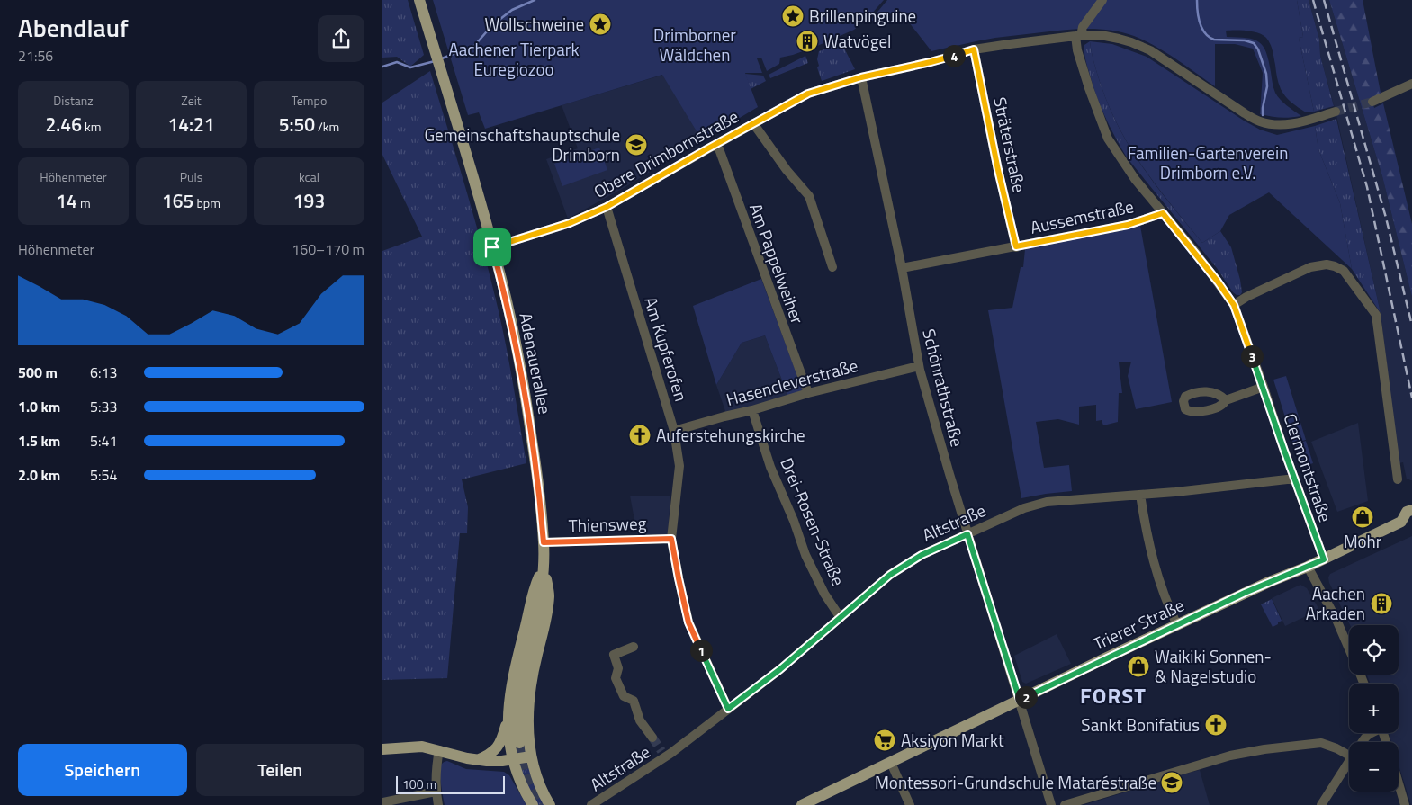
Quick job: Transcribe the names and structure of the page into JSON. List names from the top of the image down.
{
  "streets": {
    "main road": ["Adenauerallee", "Trierer Straße"],
    "street": [
      "Sträterstraße",
      "Obere Drimbornstraße",
      "Aussemstraße",
      "Am Pappelweiher",
      "Am Kupferofen",
      "Hasencleverstraße",
      "Schönrathstraße",
      "Clermontstraße",
      "Drei-Rosen-Straße",
      "Altstraße",
      "Thiensweg"
    ]
  },
  "crossings": [
    ["Sträterstraße", "Obere Drimbornstraße"],
    ["Sträterstraße", "Aussemstraße"],
    ["Obere Drimbornstraße", "Am Pappelweiher"],
    ["Obere Drimbornstraße", "Am Kupferofen"],
    ["Obere Drimbornstraße", "Adenauerallee"],
    ["Obere Drimbornstraße", "Schönrathstraße"],
    ["Obere Drimbornstraße", "Clermontstraße"],
    ["Aussemstraße", "Schönrathstraße"],
    ["Aussemstraße", "Clermontstraße"],
    ["Am Pappelweiher", "Hasencleverstraße"],
    ["Am Kupferofen", "Hasencleverstraße"],
    ["Am Kupferofen", "Altstraße"],
    ["Am Kupferofen", "Thiensweg"],
    ["Adenauerallee", "Thiensweg"],
    ["Hasencleverstraße", "Schönrathstraße"],
    ["Hasencleverstraße", "Drei-Rosen-Straße"],
    ["Schönrathstraße", "Altstraße"],
    ["Schönrathstraße", "Trierer Straße"],
    ["Clermontstraße", "Altstraße"],
    ["Clermontstraße", "Trierer Straße"],
    ["Drei-Rosen-Straße", "Altstraße"]
  ],
  "districts": ["FORST"],
  "parks": ["Drimborner Wäldchen", "Aachener Tierpark Euregiozoo", "Familien-Gartenverein Drimborn e.V."],
  "places": {
    "place": ["Brillenpinguine", "Wollschweine"],
    "building": ["Watvögel", "Aachen Arkaden"],
    "school or university": ["Gemeinschaftshauptschule Drimborn", "Montessori-Grundschule Mataréstraße"],
    "church": ["Auferstehungskirche", "Sankt Bonifatius"],
    "shop": ["Mohr", "Waikiki Sonnen- & Nagelstudio"],
    "supermarket": ["Aksiyon Markt"]
  },
  "scale_bar": "100 m",
  "page": {
    "heading": ["Abendlauf", "21:56"],
    "pins": [
      "4",
      "3",
      "1",
      "2"
    ],
    "stats": [
      ["Distanz", "2.46 km"],
      ["Zeit", "14:21"],
      ["Tempo", "5:50 /km"],
      ["Höhenmeter", "14 m"],
      ["Puls", "165 bpm"],
      ["kcal", "193"]
    ],
    "chart": ["Höhenmeter", "160–170 m"],
    "list": [
      {
        "name": "500 m",
        "note": "6:13"
      },
      {
        "name": "1.0 km",
        "note": "5:33"
      },
      {
        "name": "1.5 km",
        "note": "5:41"
      },
      {
        "name": "2.0 km",
        "note": "5:54"
      }
    ],
    "map_buttons": ["+", "−"],
    "buttons": ["Speichern", "Teilen"],
    "scale": "100 m"
  }
}
